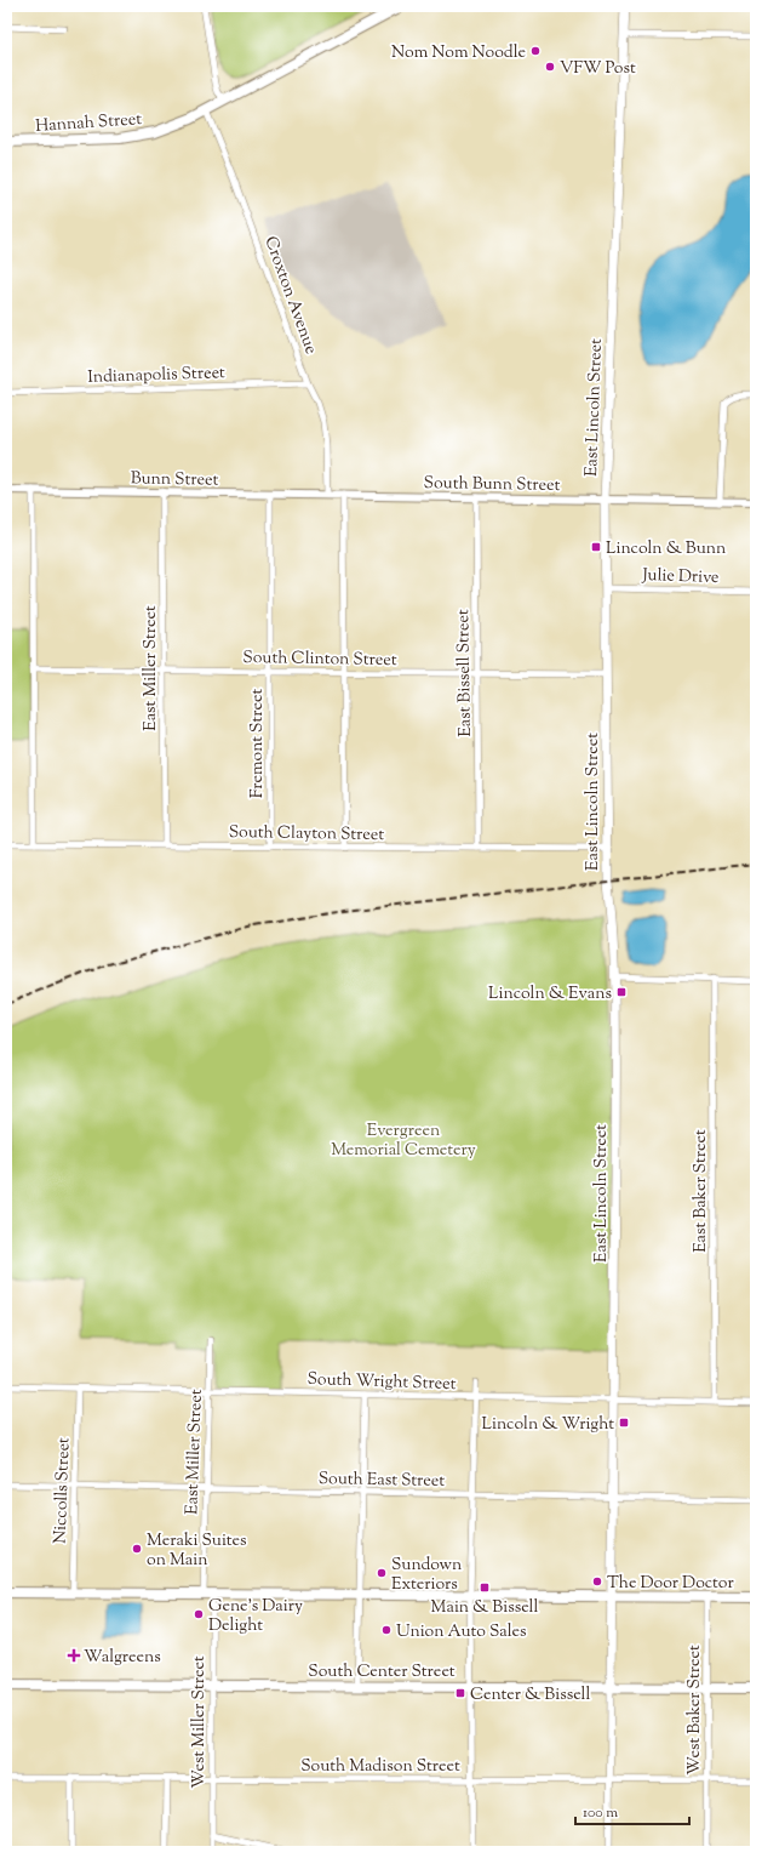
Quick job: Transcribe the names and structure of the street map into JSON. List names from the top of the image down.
{
  "streets": {
    "main road": ["Hannah Street", "East Lincoln Street", "South Center Street"],
    "street": [
      "Croxton Avenue",
      "Indianapolis Street",
      "Bunn Street",
      "South Bunn Street",
      "Julie Drive",
      "South Clinton Street",
      "East Miller Street",
      "East Bissell Street",
      "Fremont Street",
      "South Clayton Street",
      "East Baker Street",
      "South Wright Street",
      "South East Street",
      "Niccolls Street",
      "West Baker Street",
      "West Miller Street",
      "South Madison Street"
    ]
  },
  "crossings": [
    ["Hannah Street", "Croxton Avenue"],
    ["Croxton Avenue", "Indianapolis Street"],
    ["Croxton Avenue", "Bunn Street"],
    ["East Lincoln Street", "South Bunn Street"],
    ["East Lincoln Street", "Julie Drive"],
    ["East Lincoln Street", "South Clinton Street"],
    ["East Lincoln Street", "South Clayton Street"],
    ["East Lincoln Street", "South Wright Street"],
    ["East Lincoln Street", "South East Street"],
    ["East Lincoln Street", "South Center Street"],
    ["Bunn Street", "South Bunn Street"],
    ["Bunn Street", "East Miller Street"],
    ["Bunn Street", "Fremont Street"],
    ["South Bunn Street", "East Bissell Street"],
    ["South Clinton Street", "East Miller Street"],
    ["South Clinton Street", "East Bissell Street"],
    ["South Clinton Street", "Fremont Street"],
    ["East Miller Street", "South Clayton Street"],
    ["East Miller Street", "South Wright Street"],
    ["East Miller Street", "South East Street"],
    ["East Miller Street", "West Miller Street"],
    ["East Bissell Street", "South Clayton Street"],
    ["Fremont Street", "South Clayton Street"],
    ["East Baker Street", "South Wright Street"],
    ["South Wright Street", "Niccolls Street"],
    ["South East Street", "Niccolls Street"],
    ["South Center Street", "West Baker Street"],
    ["South Center Street", "West Miller Street"],
    ["West Baker Street", "South Madison Street"],
    ["West Miller Street", "South Madison Street"]
  ],
  "parks": ["Evergreen Memorial Cemetery"],
  "places": {
    "other": [
      "Nom Nom Noodle",
      "VFW Post",
      "Meraki Suites on Main",
      "Sundown Exteriors",
      "The Door Doctor",
      "Gene's Dairy Delight",
      "Union Auto Sales"
    ],
    "transit": [
      "Lincoln & Bunn",
      "Lincoln & Evans",
      "Lincoln & Wright",
      "Main & Bissell",
      "Center & Bissell"
    ],
    "health": ["Walgreens"]
  },
  "scale_bar": "100 m"
}
